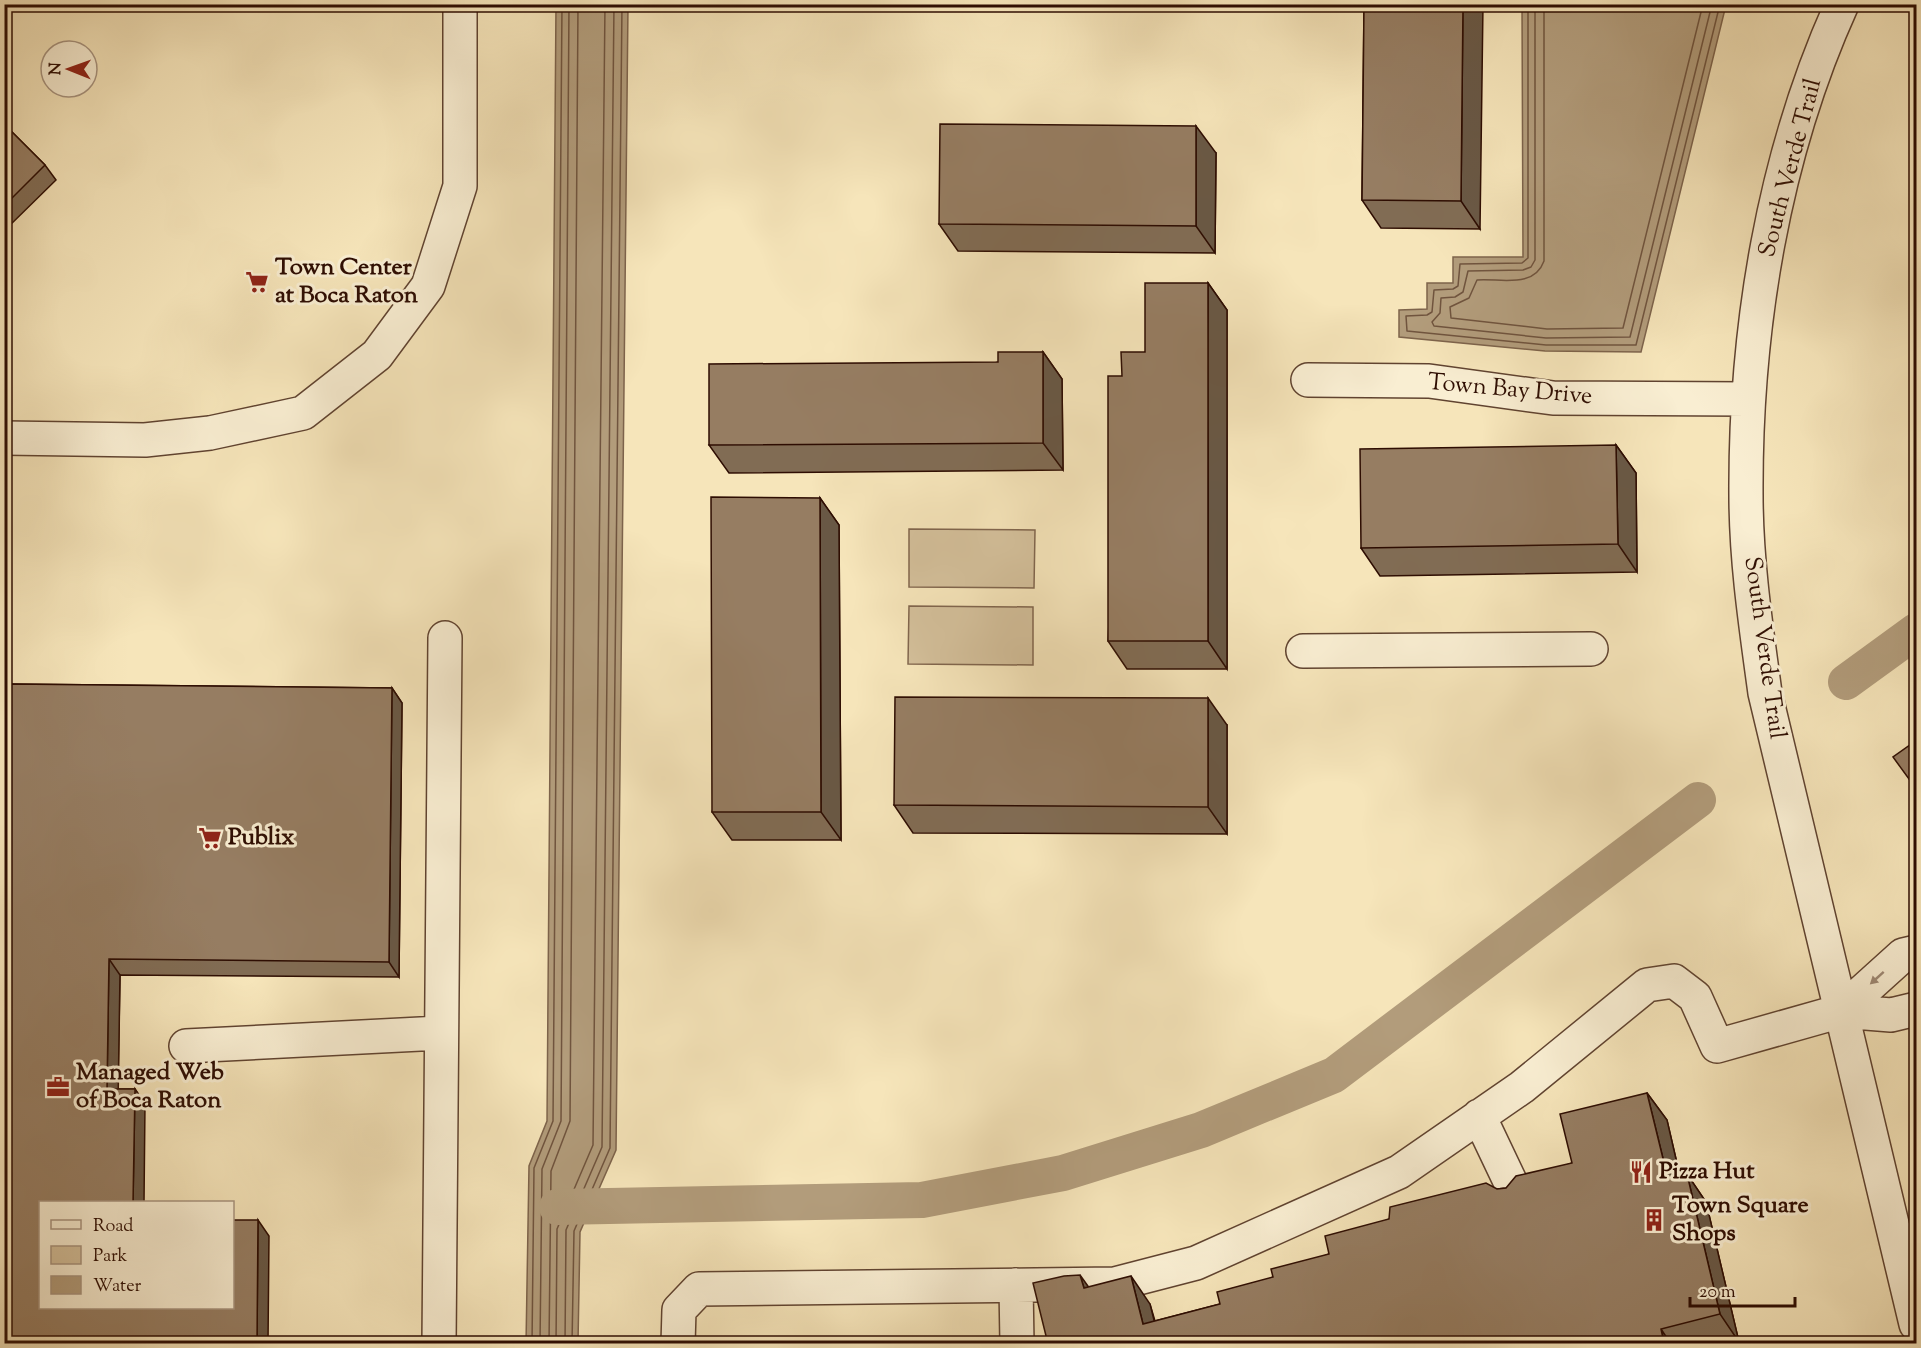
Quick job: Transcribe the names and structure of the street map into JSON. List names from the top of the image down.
{
  "streets": {
    "street": ["South Verde Trail", "Town Bay Drive"]
  },
  "crossings": [
    ["South Verde Trail", "Town Bay Drive"]
  ],
  "places": {
    "supermarket": ["Town Center at Boca Raton", "Publix"],
    "office": ["Managed Web of Boca Raton"],
    "restaurant": ["Pizza Hut"],
    "building": ["Town Square Shops"]
  },
  "legend": ["Road", "Park", "Water"],
  "scale_bar": "20 m",
  "north": "left"
}
